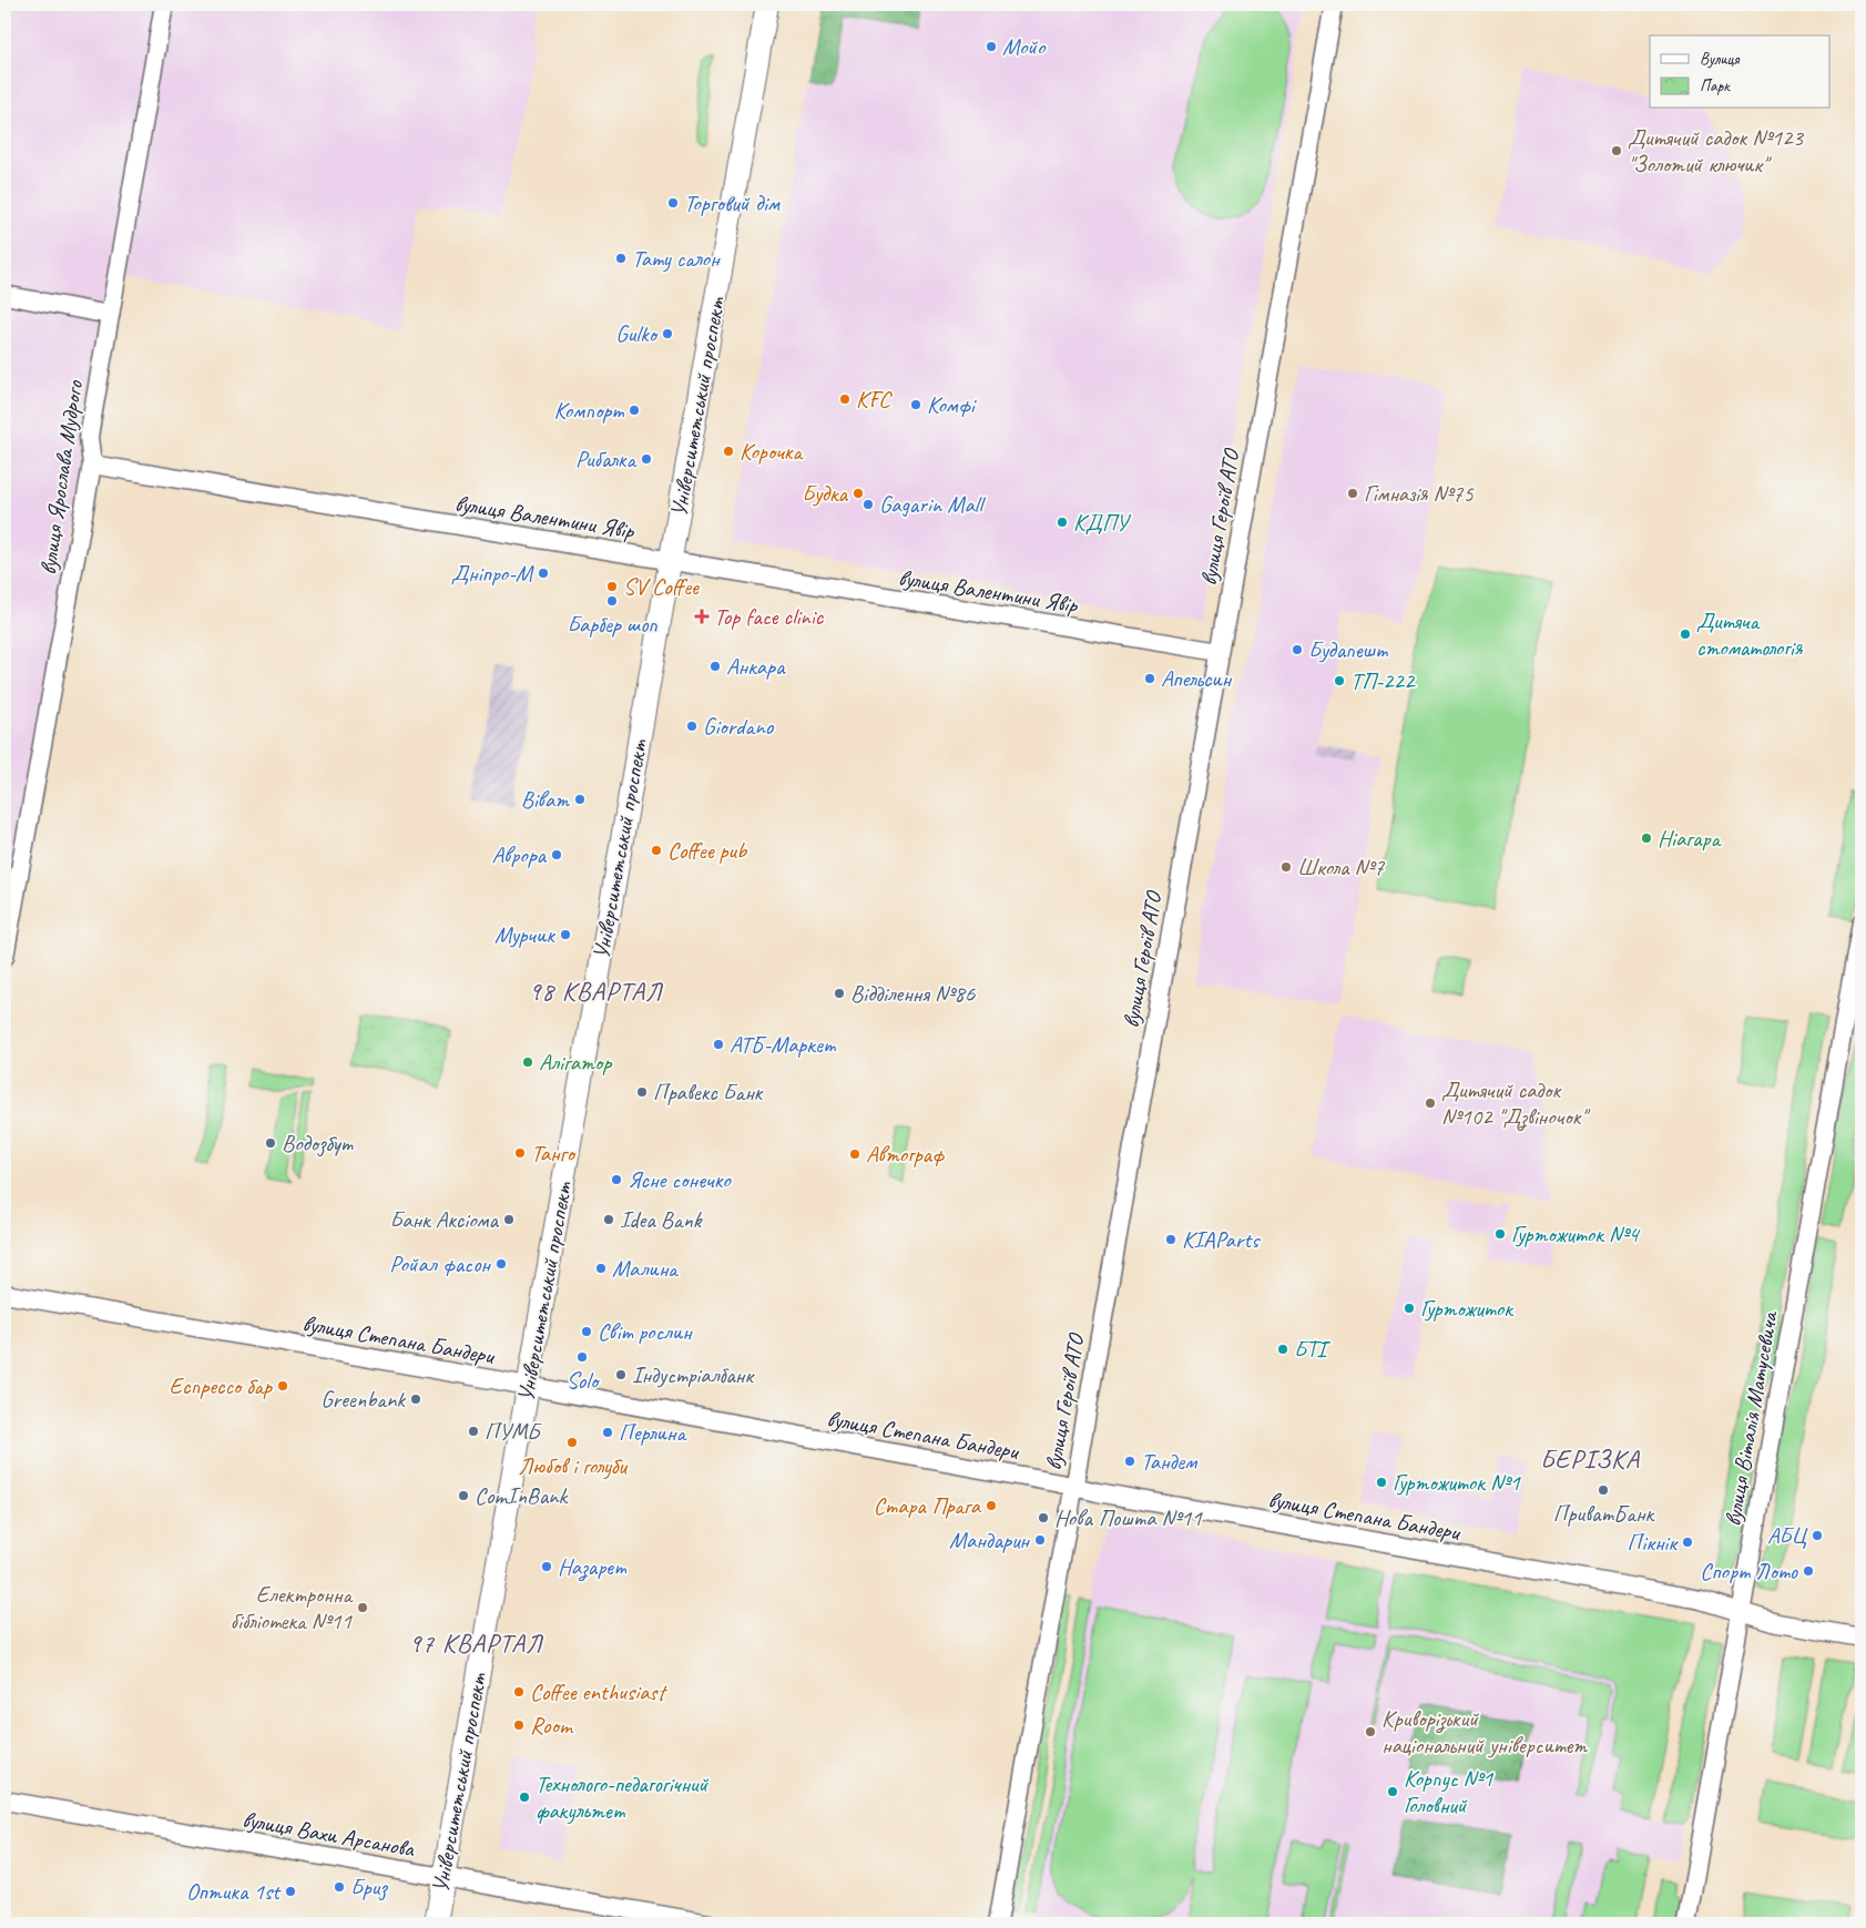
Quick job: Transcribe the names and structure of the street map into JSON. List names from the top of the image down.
{
  "streets": {
    "main road": ["Університетський проспект"],
    "street": [
      "вулиця Ярослава Мудрого",
      "вулиця Валентини Явір",
      "вулиця Героїв АТО",
      "вулиця Степана Бандери",
      "вулиця Віталія Матусевича",
      "вулиця Вахи Арсанова"
    ]
  },
  "crossings": [
    ["Університетський проспект", "вулиця Валентини Явір"],
    ["Університетський проспект", "вулиця Степана Бандери"],
    ["Університетський проспект", "вулиця Вахи Арсанова"],
    ["вулиця Ярослава Мудрого", "вулиця Валентини Явір"],
    ["вулиця Валентини Явір", "вулиця Героїв АТО"],
    ["вулиця Героїв АТО", "вулиця Степана Бандери"],
    ["вулиця Степана Бандери", "вулиця Віталія Матусевича"]
  ],
  "districts": ["98 КВАРТАЛ", "БЕРІЗКА", "97 КВАРТАЛ"],
  "places": {
    "other": [
      "Мойо",
      "Дитячий садок №123 \"Золотий ключик\"",
      "Торговий дім",
      "Тату салон",
      "Gulko",
      "KFC",
      "Комфі",
      "Компорт",
      "Корочка",
      "Рибалка",
      "Будка",
      "Гімназія №75",
      "Gagarin Mall",
      "КДПУ",
      "Дніпро-М",
      "SV Coffee",
      "Барбер шоп",
      "Дитяча стоматологія",
      "Будапешт",
      "Анкара",
      "Апельсин",
      "ТП-222",
      "Giordano",
      "Віват",
      "Ніагара",
      "Coffee pub",
      "Аврора",
      "Школа №7",
      "Мурчик",
      "Відділення №86",
      "АТБ-Маркет",
      "Алігатор",
      "Правекс Банк",
      "Дитячий садок №102 \"Дзвіночок\"",
      "Водозбут",
      "Танго",
      "Автограф",
      "Ясне сонечко",
      "Банк Аксіома",
      "Idea Bank",
      "Гуртожиток №4",
      "KIAParts",
      "Ройал фасон",
      "Малина",
      "Гуртожиток",
      "Світ рослин",
      "БТІ",
      "Solo",
      "Індустріалбанк",
      "Еспрессо бар",
      "Greenbank",
      "ПУМБ",
      "Перлина",
      "Любов і голуби",
      "Тандем",
      "Гуртожиток №1",
      "ПриватБанк",
      "ComInBank",
      "Стара Прага",
      "Нова Пошта №11",
      "АБЦ",
      "Мандарин",
      "Пікнік",
      "Назарет",
      "Спорт Лото",
      "Електронна бібліотека №11",
      "Coffee enthusiast",
      "Room",
      "Криворізький національний університет",
      "Корпус №1 Головний",
      "Технолого-педагогічний факультет",
      "Бриз",
      "Оптика 1st"
    ],
    "health": ["Top face clinic"]
  },
  "legend": ["Вулиця", "Парк"]
}
